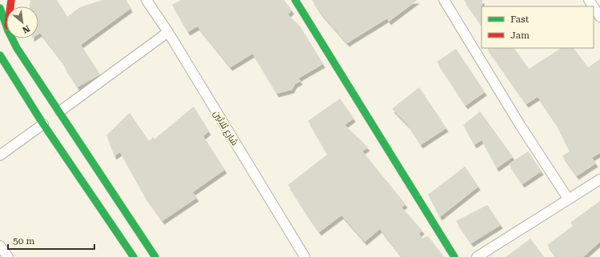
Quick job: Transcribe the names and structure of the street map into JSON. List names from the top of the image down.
{
  "streets": {
    "street": ["شارع ثلاثين"]
  },
  "legend": ["Fast", "Jam"],
  "scale_bar": "50 m",
  "north": "bottom right"
}
